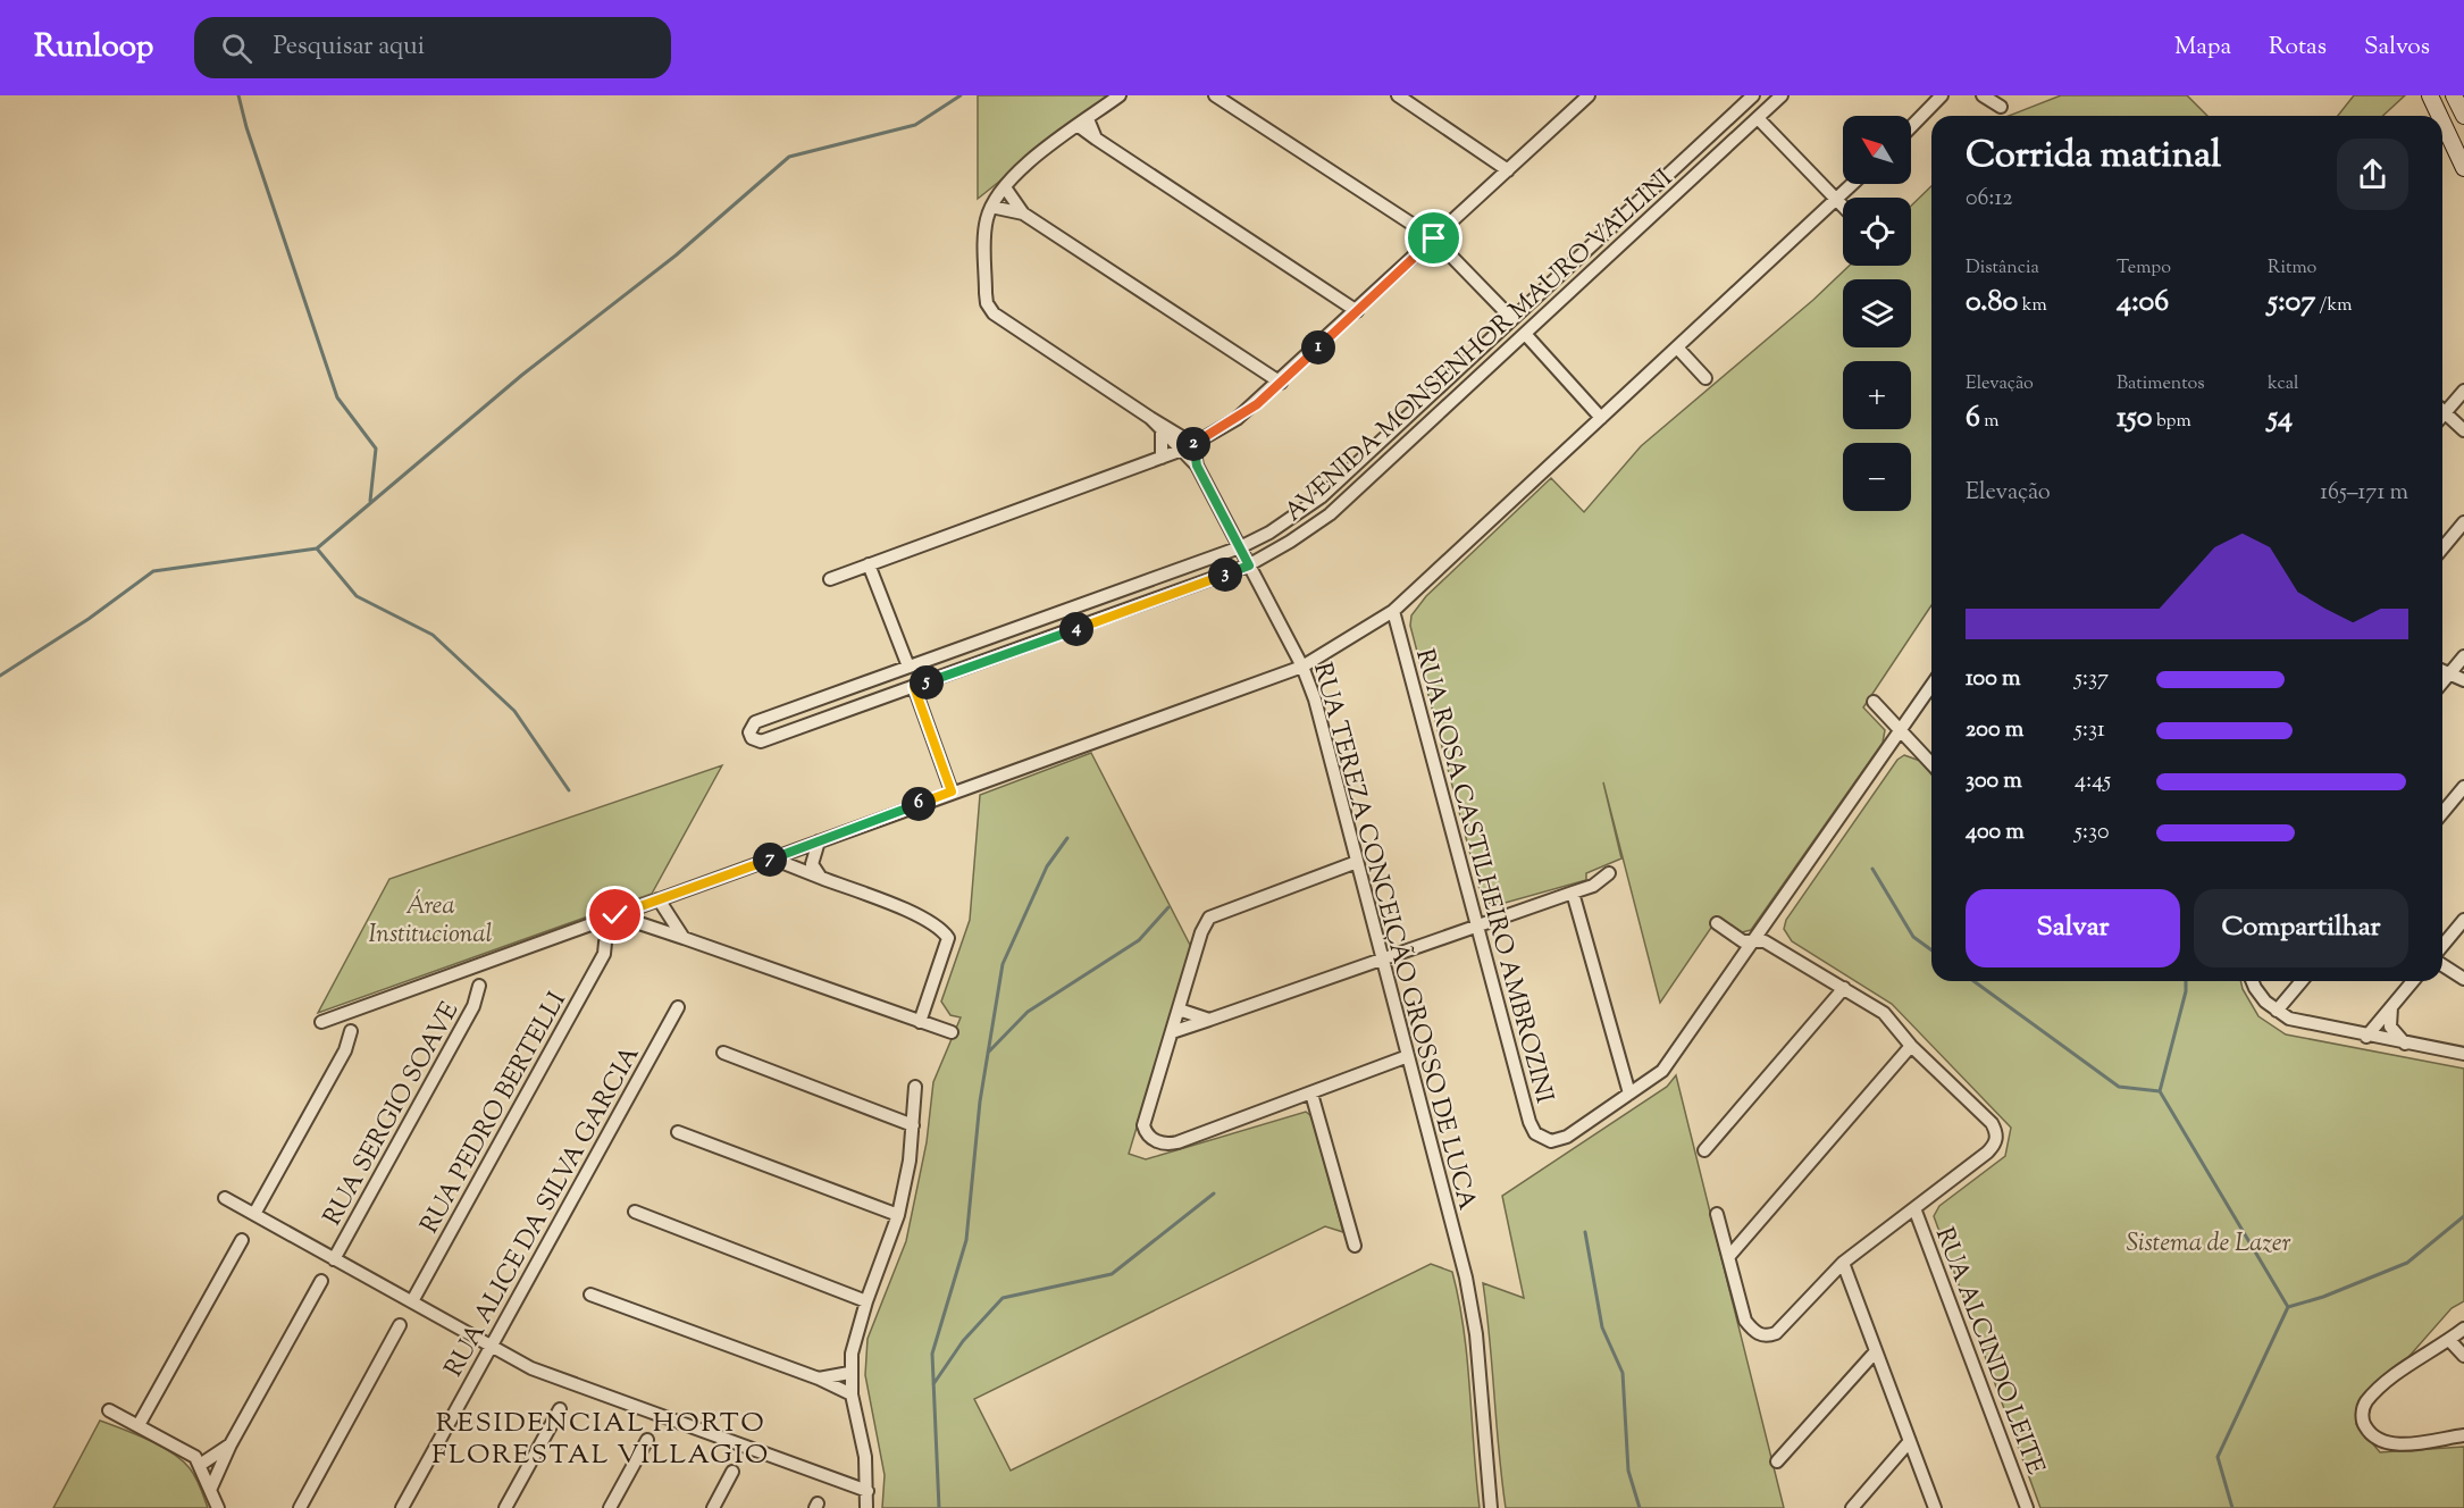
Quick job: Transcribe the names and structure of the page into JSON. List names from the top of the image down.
{
  "streets": {
    "street": [
      "AVENIDA MONSENHOR MAURO VALLINI",
      "RUA ROSA CASTILHEIRO AMBROZINI",
      "RUA TEREZA CONCEIÇÃO GROSSO DE LUCA",
      "RUA PEDRO BERTELLI",
      "RUA SERGIO SOAVE",
      "RUA ALICE DA SILVA GARCIA",
      "RUA ALCINDO LEITE"
    ]
  },
  "crossings": [
    ["AVENIDA MONSENHOR MAURO VALLINI", "RUA TEREZA CONCEIÇÃO GROSSO DE LUCA"]
  ],
  "districts": ["RESIDENCIAL HORTO FLORESTAL VILLAGIO"],
  "parks": ["Área Institucional", "Sistema de Lazer"],
  "north": "top left",
  "page": {
    "header": "Runloop",
    "search": "Pesquisar aqui",
    "nav": ["Mapa", "Rotas", "Salvos"],
    "map_buttons": ["+", "−"],
    "heading": ["Corrida matinal", "06:12"],
    "stats": [
      ["Distância", "0.80 km"],
      ["Tempo", "4:06"],
      ["Ritmo", "5:07 /km"],
      ["Elevação", "6 m"],
      ["Batimentos", "150 bpm"],
      ["kcal", "54"]
    ],
    "pins": [
      "1",
      "2",
      "3",
      "4",
      "5",
      "6",
      "7"
    ],
    "chart": ["Elevação", "165–171 m"],
    "list": [
      {
        "name": "100 m",
        "note": "5:37"
      },
      {
        "name": "200 m",
        "note": "5:31"
      },
      {
        "name": "300 m",
        "note": "4:45"
      },
      {
        "name": "400 m",
        "note": "5:30"
      }
    ],
    "buttons": ["Salvar", "Compartilhar"]
  }
}
